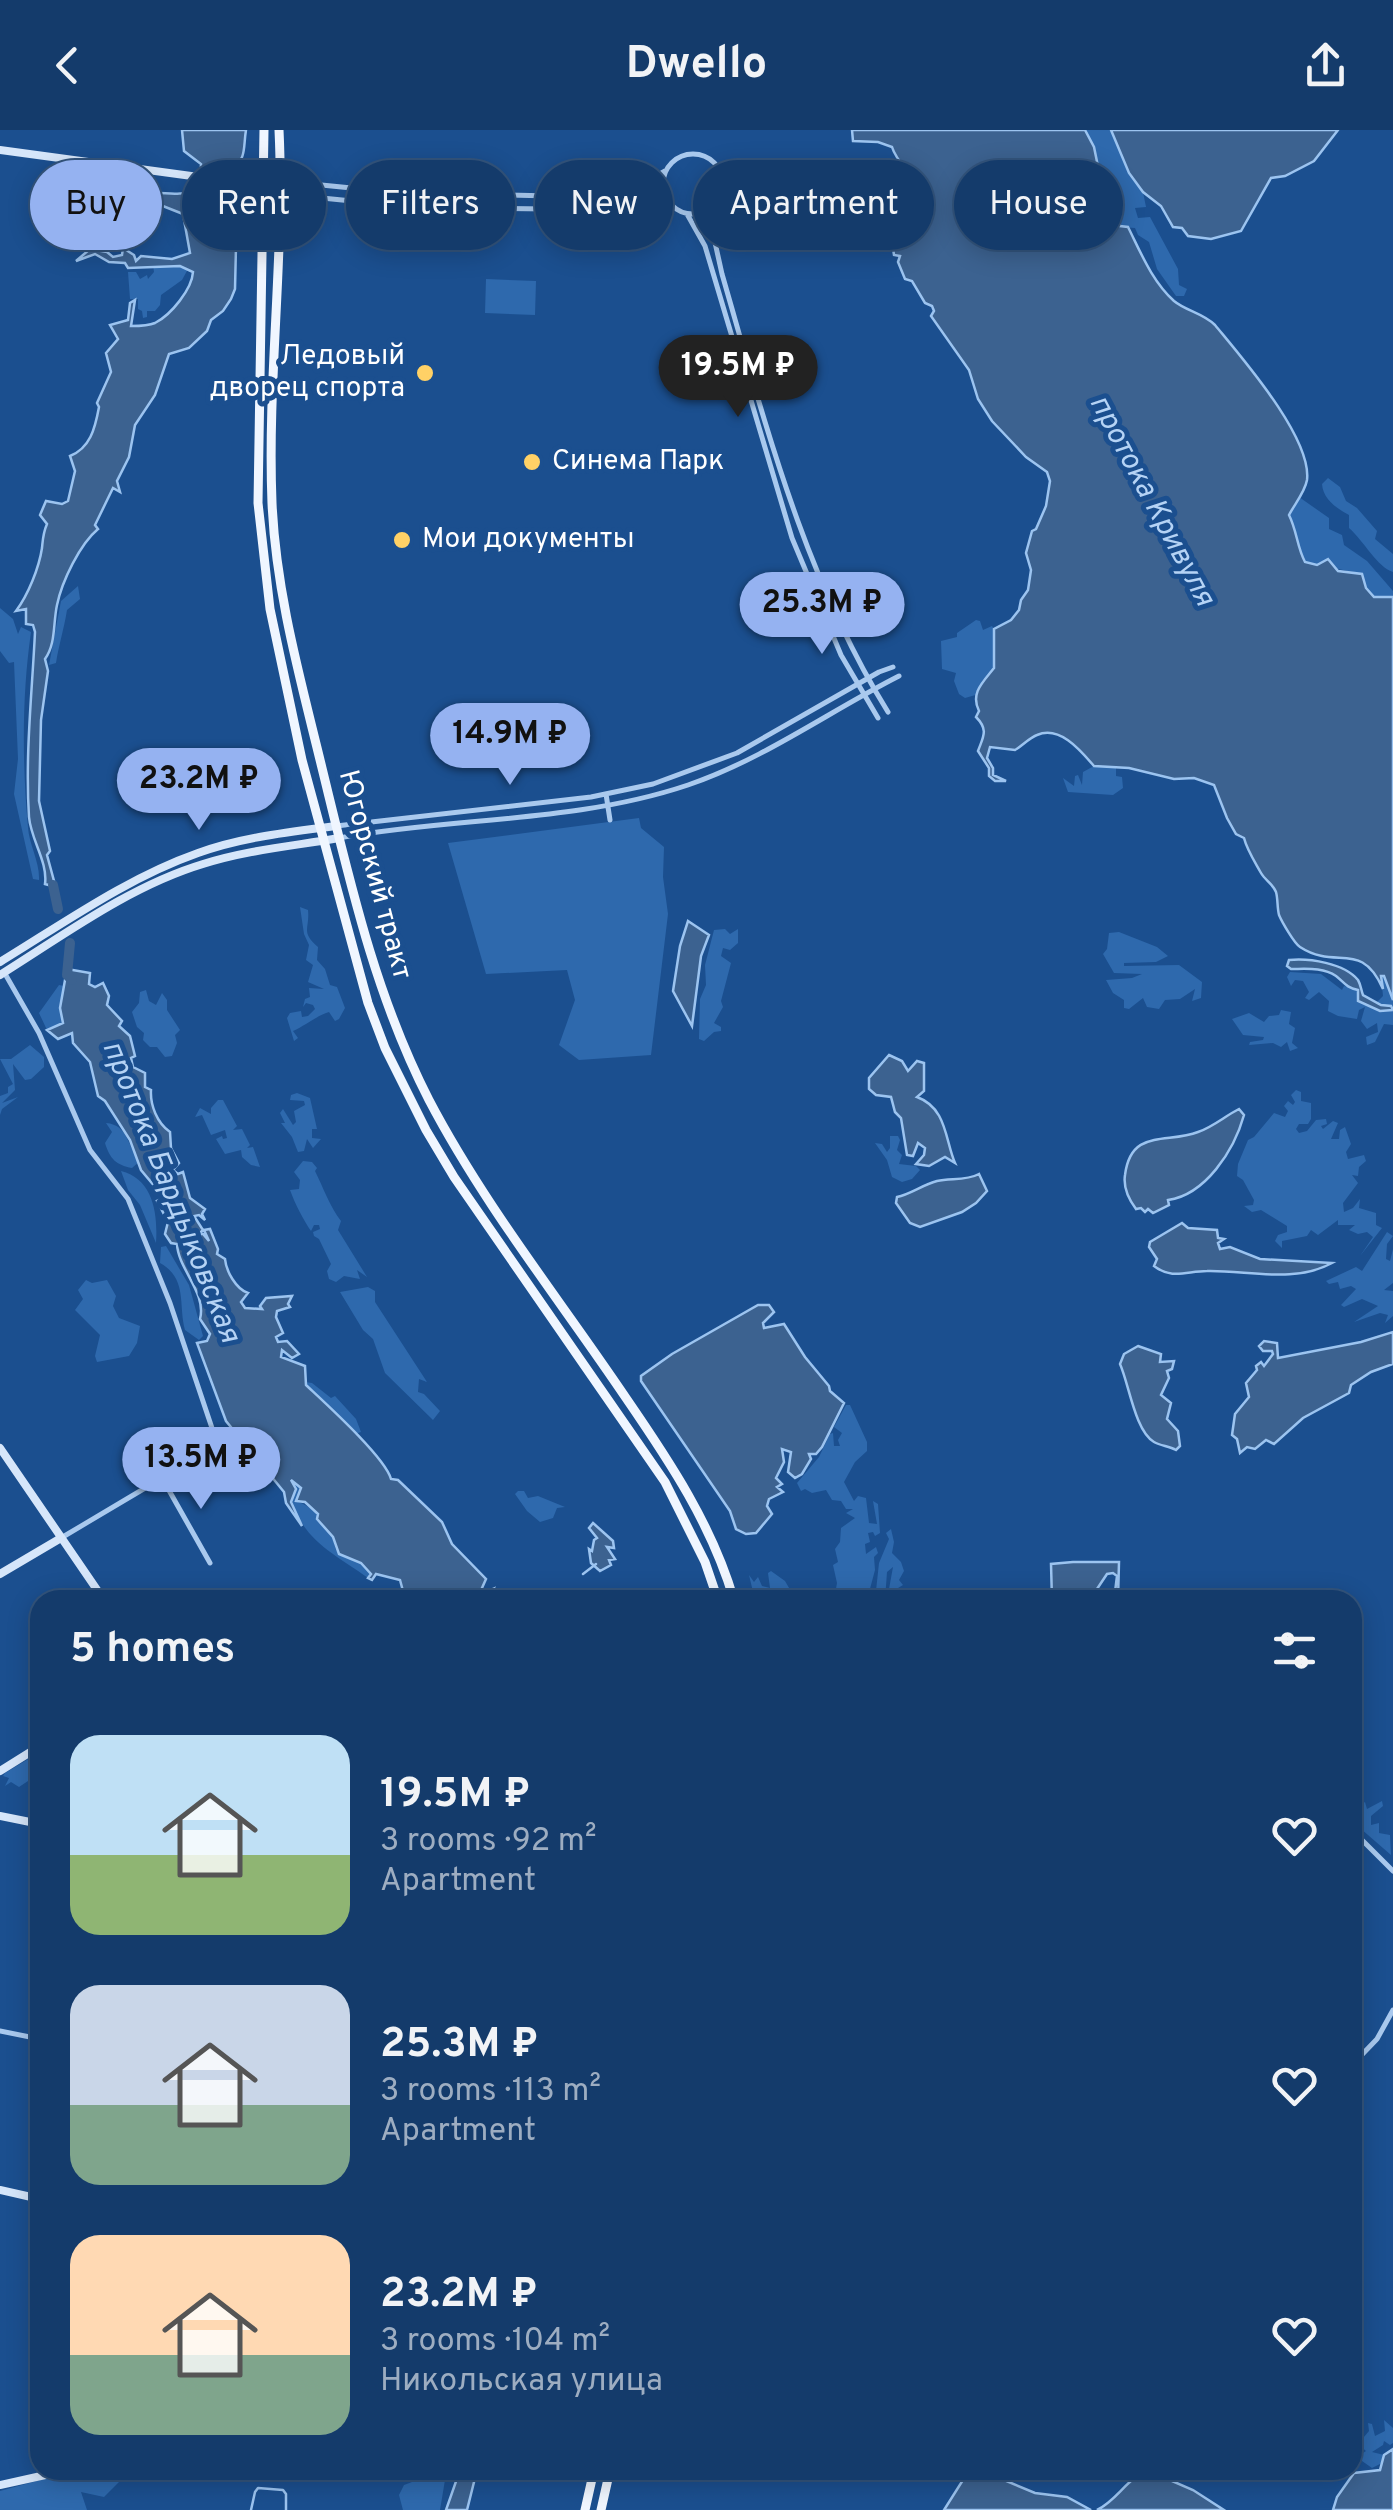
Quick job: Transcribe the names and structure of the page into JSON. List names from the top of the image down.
{
  "streets": {
    "main road": ["Югорский тракт"]
  },
  "water": ["протока Кривуля", "протока Бардыковская"],
  "places": ["Ледовый дворец спорта", "Синема Парк", "Мои документы"],
  "page": {
    "header": "Dwello",
    "chip": [
      "Buy",
      "Rent",
      "Filters",
      "New",
      "Apartment",
      "House"
    ],
    "price": [
      "19.5M ₽",
      "25.3M ₽",
      "14.9M ₽",
      "23.2M ₽",
      "13.5M ₽"
    ],
    "heading": "5 homes",
    "list": [
      {
        "name": "19.5M ₽",
        "note": "3 rooms · 92 m² · Apartment"
      },
      {
        "name": "25.3M ₽",
        "note": "3 rooms · 113 m² · Apartment"
      },
      {
        "name": "23.2M ₽",
        "note": "3 rooms · 104 m² · Никольская улица"
      }
    ]
  }
}
